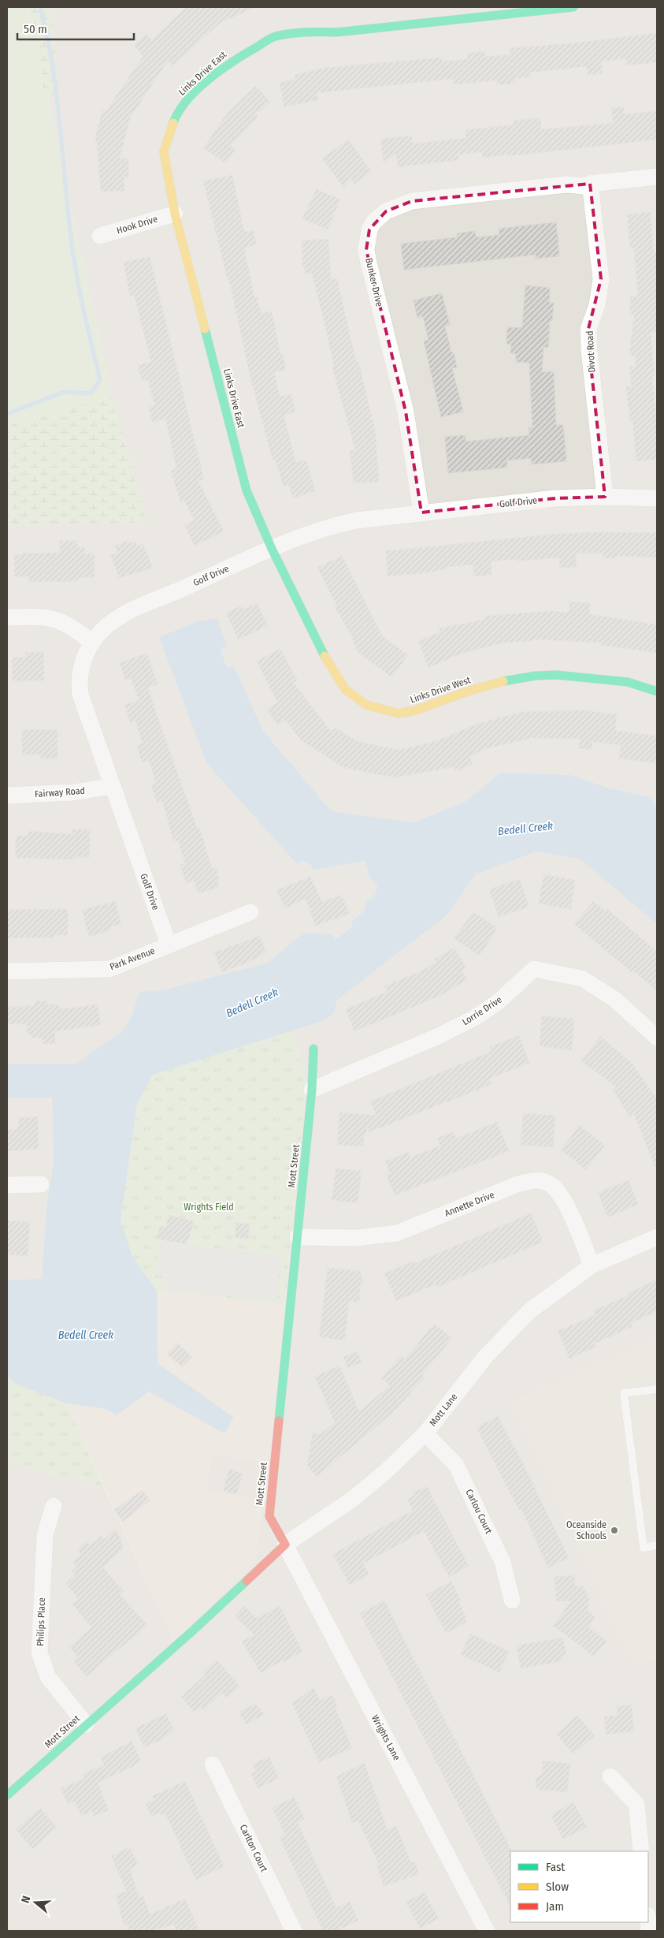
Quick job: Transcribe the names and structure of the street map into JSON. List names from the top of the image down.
{
  "streets": {
    "street": [
      "Links Drive East",
      "Hook Drive",
      "Bunker Drive",
      "Divot Road",
      "Golf Drive",
      "Links Drive West",
      "Fairway Road",
      "Park Avenue",
      "Lorrie Drive",
      "Mott Street",
      "Annette Drive",
      "Mott Lane",
      "Carlou Court",
      "Philips Place",
      "Wrights Lane",
      "Carlton Court"
    ]
  },
  "crossings": [
    ["Links Drive East", "Hook Drive"],
    ["Links Drive East", "Golf Drive"],
    ["Links Drive East", "Links Drive West"],
    ["Bunker Drive", "Divot Road"],
    ["Bunker Drive", "Golf Drive"],
    ["Divot Road", "Golf Drive"],
    ["Golf Drive", "Links Drive West"],
    ["Golf Drive", "Fairway Road"],
    ["Golf Drive", "Park Avenue"],
    ["Lorrie Drive", "Mott Street"],
    ["Mott Street", "Annette Drive"],
    ["Mott Street", "Mott Lane"],
    ["Mott Street", "Philips Place"],
    ["Mott Street", "Wrights Lane"],
    ["Annette Drive", "Mott Lane"],
    ["Mott Lane", "Carlou Court"],
    ["Mott Lane", "Wrights Lane"]
  ],
  "water": ["Bedell Creek"],
  "parks": ["Wrights Field"],
  "places": ["Oceanside Schools"],
  "legend": ["Fast", "Slow", "Jam"],
  "scale_bar": "50 m",
  "north": "left"
}
